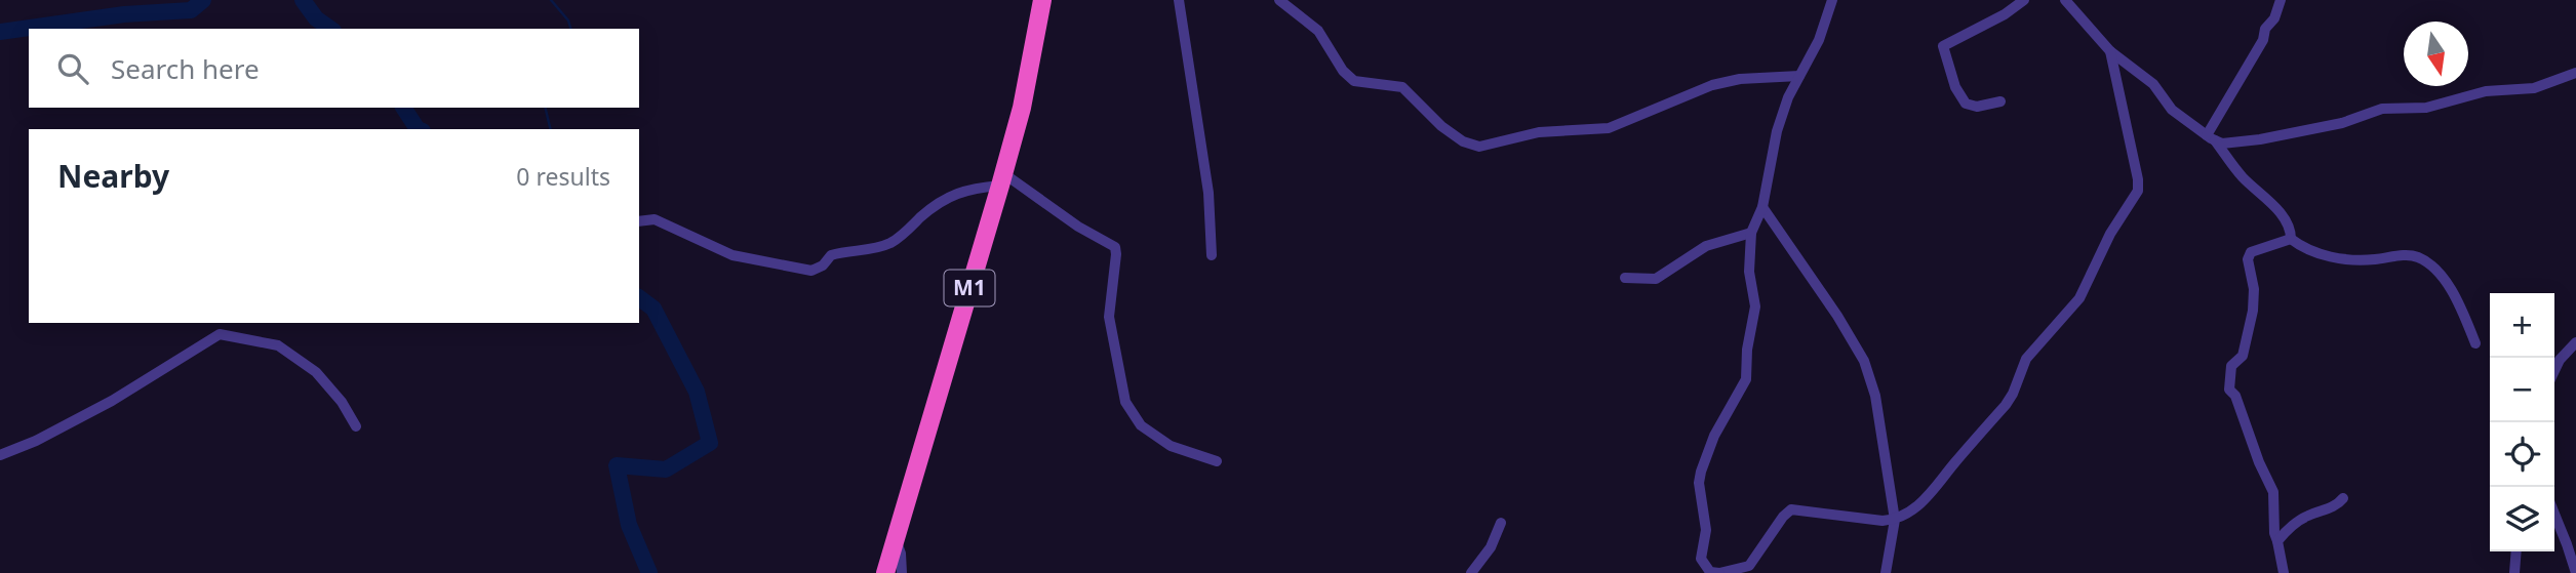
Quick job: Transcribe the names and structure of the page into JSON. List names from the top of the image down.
{
  "streets": {
    "highway": ["M1"]
  },
  "north": "bottom",
  "page": {
    "search": "Search here",
    "heading": ["Nearby", "0 results"],
    "map_buttons": ["+", "−"]
  }
}
